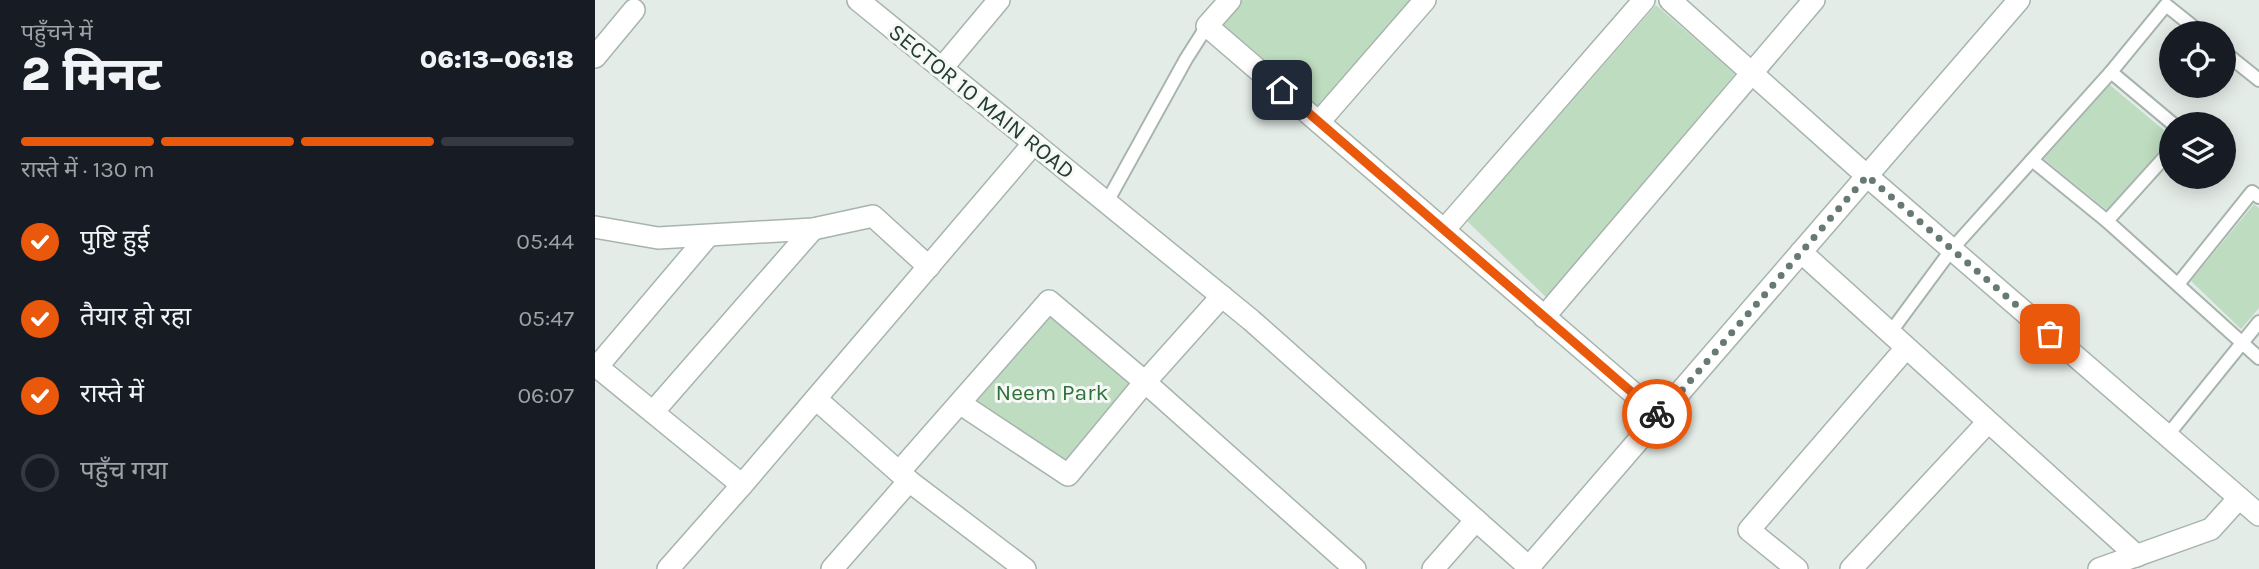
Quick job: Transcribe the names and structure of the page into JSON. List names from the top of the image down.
{
  "streets": {
    "street": ["SECTOR 10 MAIN ROAD"]
  },
  "parks": ["Neem Park"],
  "page": {
    "heading": ["2 मिनट", "पहुँचने में", "06:13–06:18"],
    "bar": "रास्ते में · 130 m",
    "list": [
      ["पुष्टि हुई", "05:44"],
      ["तैयार हो रहा", "05:47"],
      ["रास्ते में", "06:07"],
      "पहुँच गया"
    ]
  }
}
